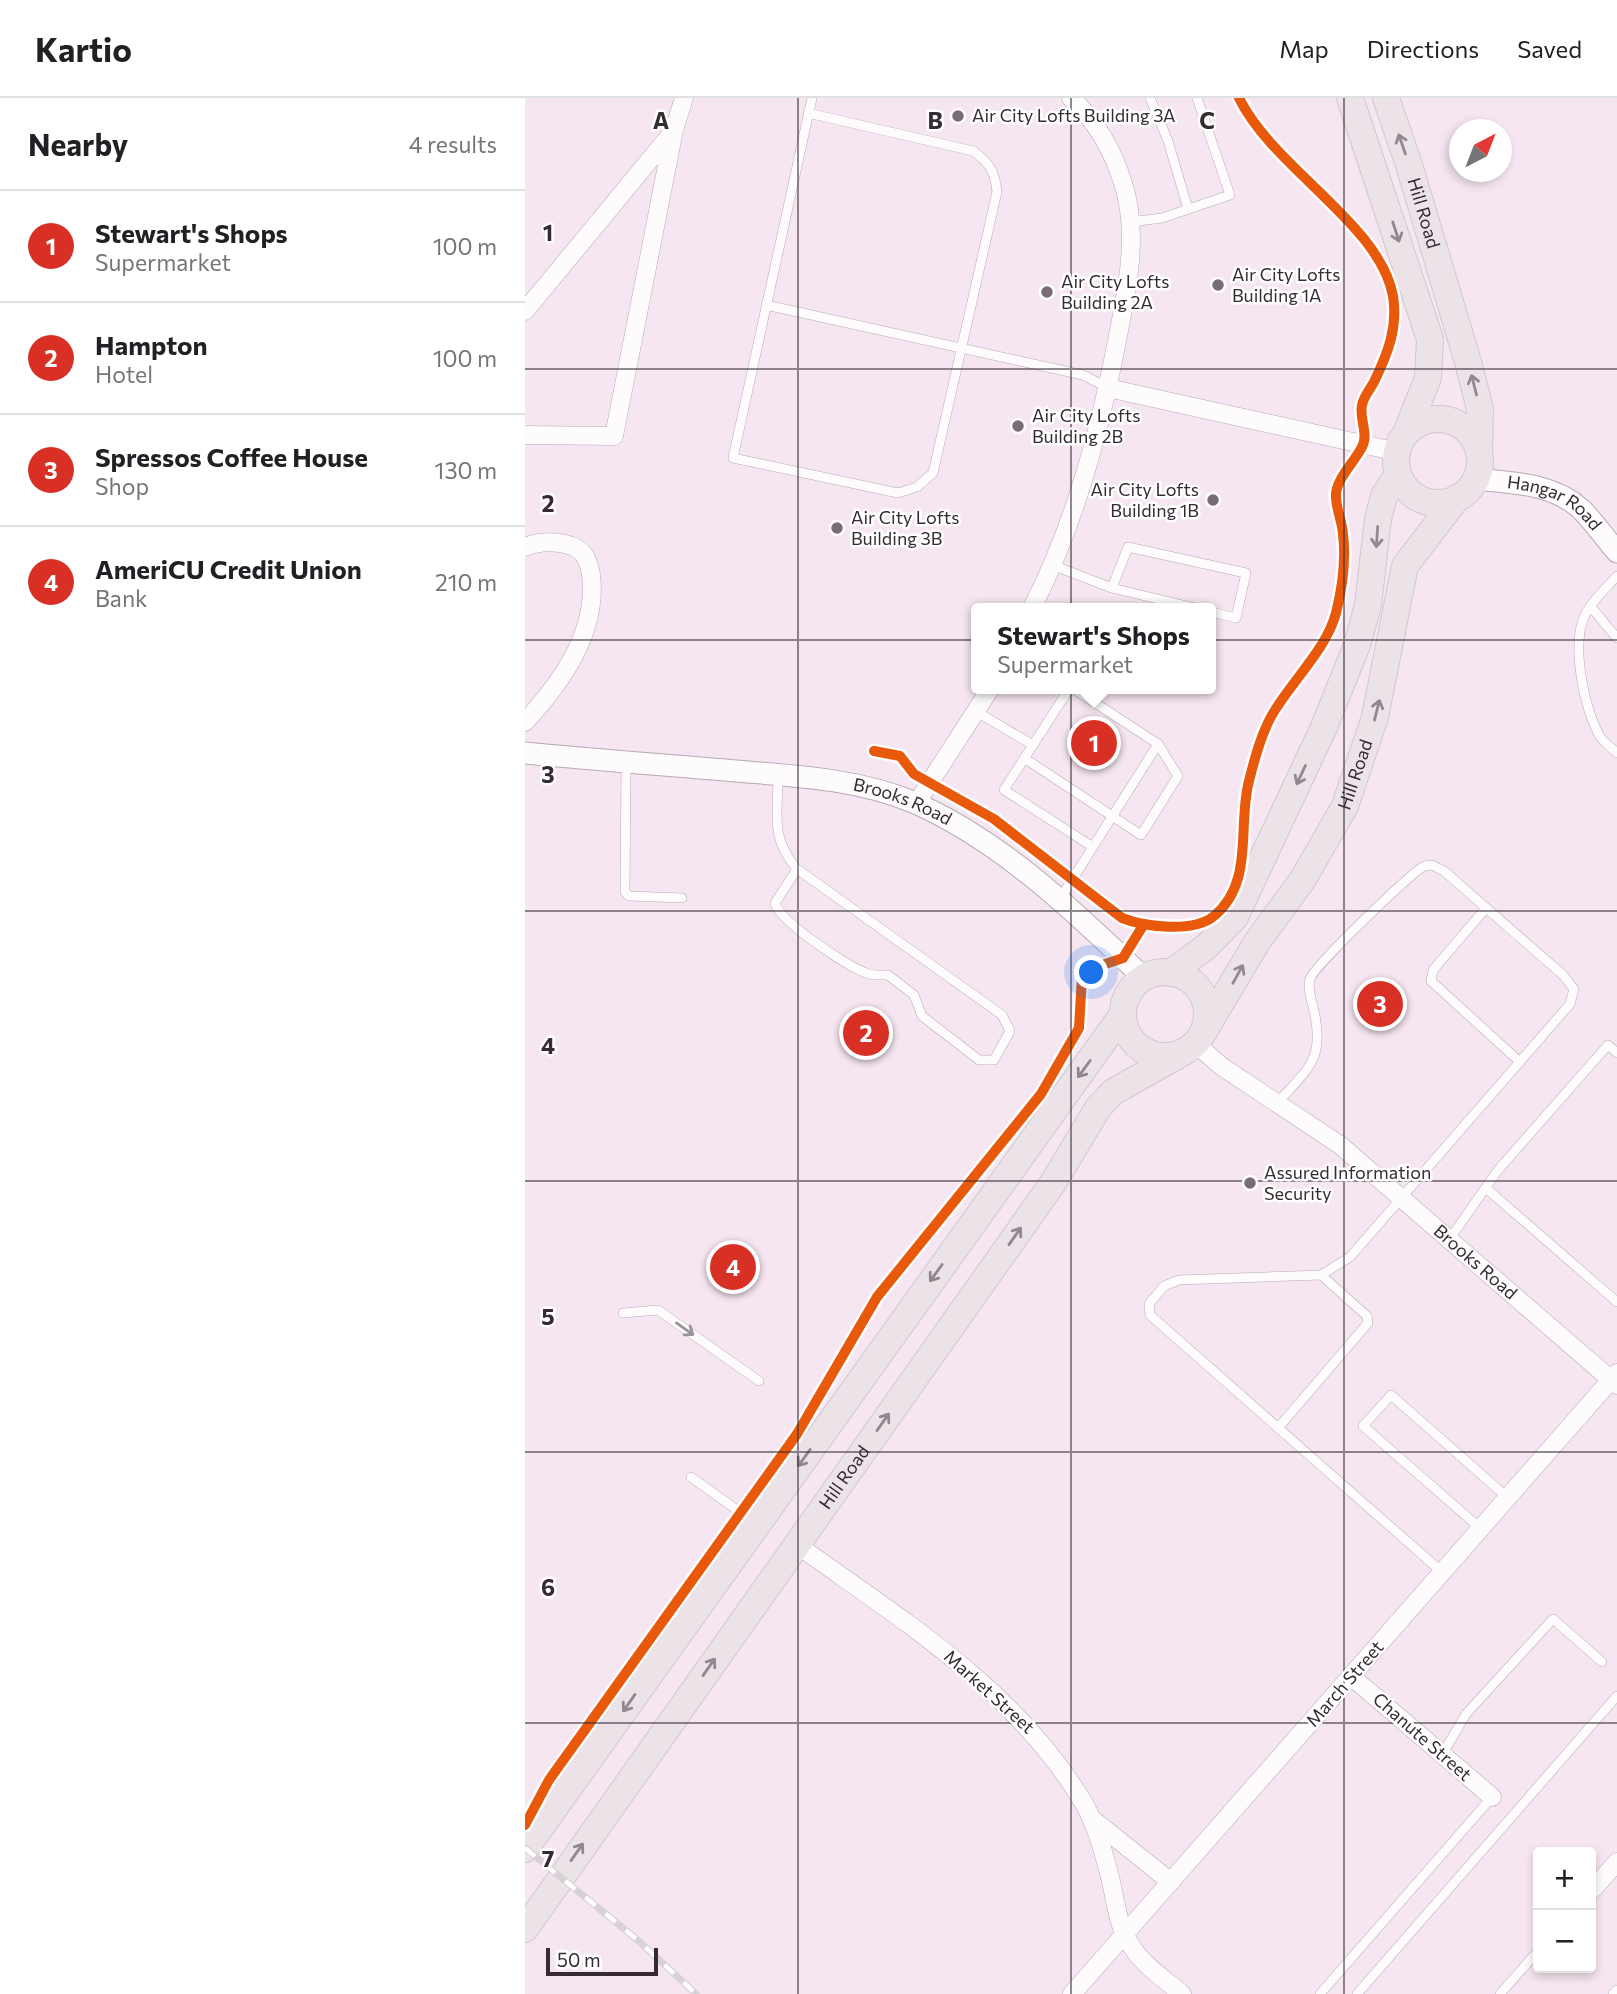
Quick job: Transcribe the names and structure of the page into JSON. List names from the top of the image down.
{
  "streets": {
    "main road": ["Hill Road"],
    "street": [
      "Hangar Road",
      "Brooks Road",
      "March Street",
      "Market Street",
      "Chanute Street"
    ]
  },
  "crossings": [
    ["Hill Road", "Hangar Road"],
    ["Hill Road", "Brooks Road"],
    ["Hill Road", "Market Street"],
    ["Brooks Road", "March Street"],
    ["March Street", "Market Street"],
    ["March Street", "Chanute Street"]
  ],
  "places": [
    "Air City Lofts Building 3A",
    "Air City Lofts Building 1A",
    "Air City Lofts Building 2A",
    "Air City Lofts Building 2B",
    "Air City Lofts Building 1B",
    "Air City Lofts Building 3B",
    "Assured Information Security"
  ],
  "scale_bar": "50 m",
  "north": "top right",
  "page": {
    "header": "Kartio",
    "nav": ["Map", "Directions", "Saved"],
    "heading": ["Nearby", "4 results"],
    "list": [
      {
        "mark": "1",
        "name": "Stewart's Shops",
        "note": "Supermarket",
        "value": "100 m"
      },
      {
        "mark": "2",
        "name": "Hampton",
        "note": "Hotel",
        "value": "100 m"
      },
      {
        "mark": "3",
        "name": "Spressos Coffee House",
        "note": "Shop",
        "value": "130 m"
      },
      {
        "mark": "4",
        "name": "AmeriCU Credit Union",
        "note": "Bank",
        "value": "210 m"
      }
    ],
    "popup": ["Stewart's Shops", "Supermarket"],
    "pins": [
      "1",
      "3",
      "2",
      "4"
    ],
    "map_buttons": ["+", "−"],
    "scale": "50 m"
  },
  "grid": {
    "columns": ["A", "B", "C"],
    "rows": [
      "1",
      "2",
      "3",
      "4",
      "5",
      "6",
      "7"
    ]
  }
}
